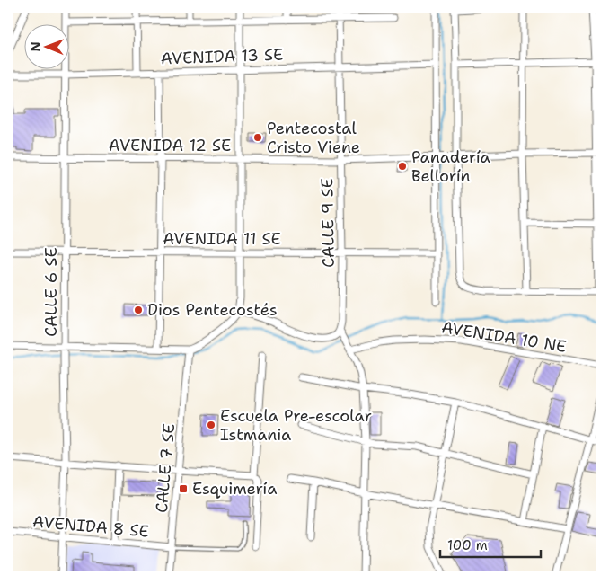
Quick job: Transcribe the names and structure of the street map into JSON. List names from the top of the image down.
{
  "streets": {
    "street": [
      "AVENIDA 13 SE",
      "AVENIDA 12 SE",
      "CALLE 9 SE",
      "AVENIDA 11 SE",
      "CALLE 6 SE",
      "AVENIDA 10 NE",
      "CALLE 7 SE",
      "AVENIDA 8 SE"
    ]
  },
  "crossings": [
    ["AVENIDA 13 SE", "CALLE 9 SE"],
    ["AVENIDA 13 SE", "CALLE 6 SE"],
    ["AVENIDA 12 SE", "CALLE 9 SE"],
    ["AVENIDA 12 SE", "CALLE 6 SE"],
    ["CALLE 9 SE", "AVENIDA 11 SE"],
    ["AVENIDA 11 SE", "CALLE 6 SE"],
    ["CALLE 6 SE", "AVENIDA 8 SE"],
    ["CALLE 7 SE", "AVENIDA 8 SE"]
  ],
  "places": {
    "other": [
      "Pentecostal Cristo Viene",
      "Panadería Bellorín",
      "Dios Pentecostés",
      "Escuela Pre-escolar Istmania"
    ],
    "transit": ["Esquimería"]
  },
  "scale_bar": "100 m",
  "north": "left"
}
